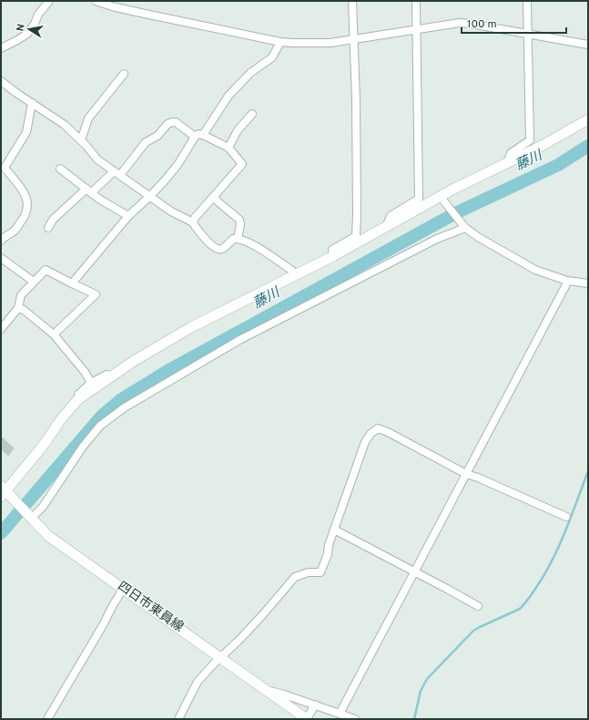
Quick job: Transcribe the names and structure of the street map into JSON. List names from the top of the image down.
{
  "streets": {
    "street": ["四日市東員線"]
  },
  "water": ["藤川"],
  "scale_bar": "100 m",
  "north": "left"
}
